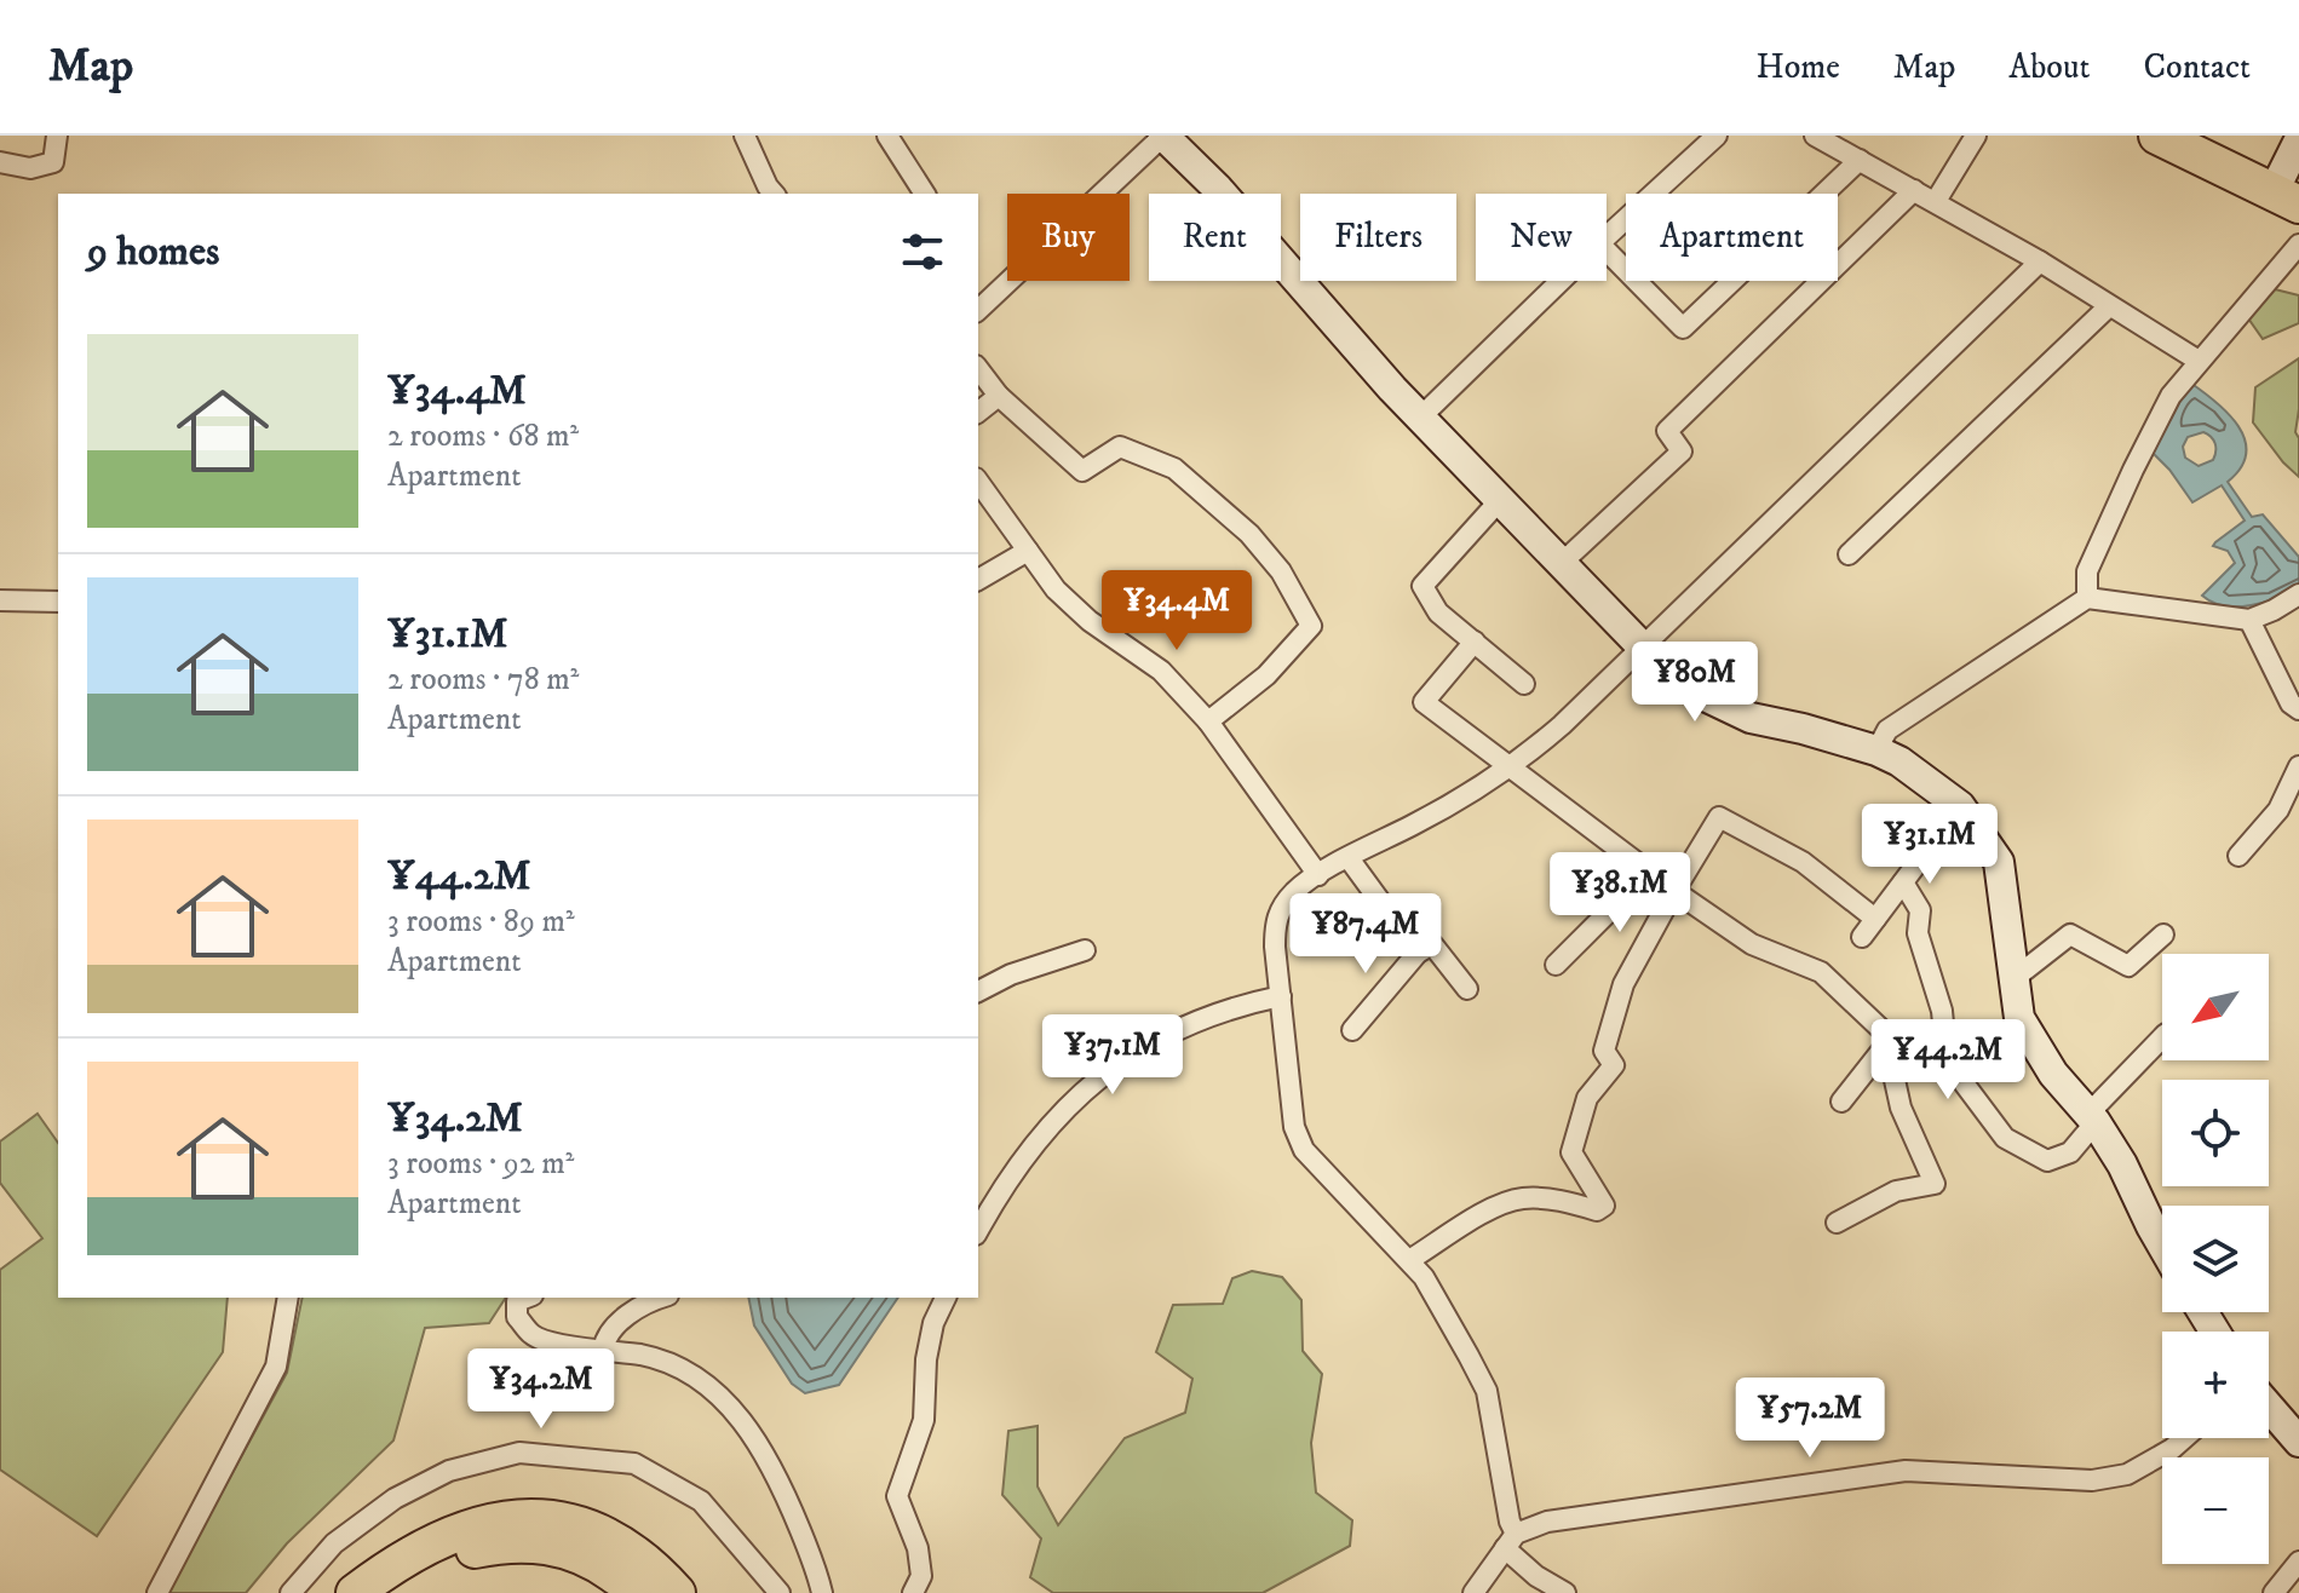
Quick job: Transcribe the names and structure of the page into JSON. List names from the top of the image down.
{
  "north": "bottom left",
  "page": {
    "header": "Map",
    "nav": [
      "Home",
      "Map",
      "About",
      "Contact"
    ],
    "chip": [
      "Buy",
      "Rent",
      "Filters",
      "New",
      "Apartment"
    ],
    "heading": "9 homes",
    "list": [
      {
        "name": "¥34.4M",
        "note": "2 rooms · 68 m² · Apartment"
      },
      {
        "name": "¥31.1M",
        "note": "2 rooms · 78 m² · Apartment"
      },
      {
        "name": "¥44.2M",
        "note": "3 rooms · 89 m² · Apartment"
      },
      {
        "name": "¥34.2M",
        "note": "3 rooms · 92 m² · Apartment"
      }
    ],
    "price": [
      "¥34.4M",
      "¥80M",
      "¥31.1M",
      "¥38.1M",
      "¥87.4M",
      "¥37.1M",
      "¥44.2M",
      "¥34.2M",
      "¥57.2M"
    ],
    "map_buttons": ["+", "−"]
  }
}
